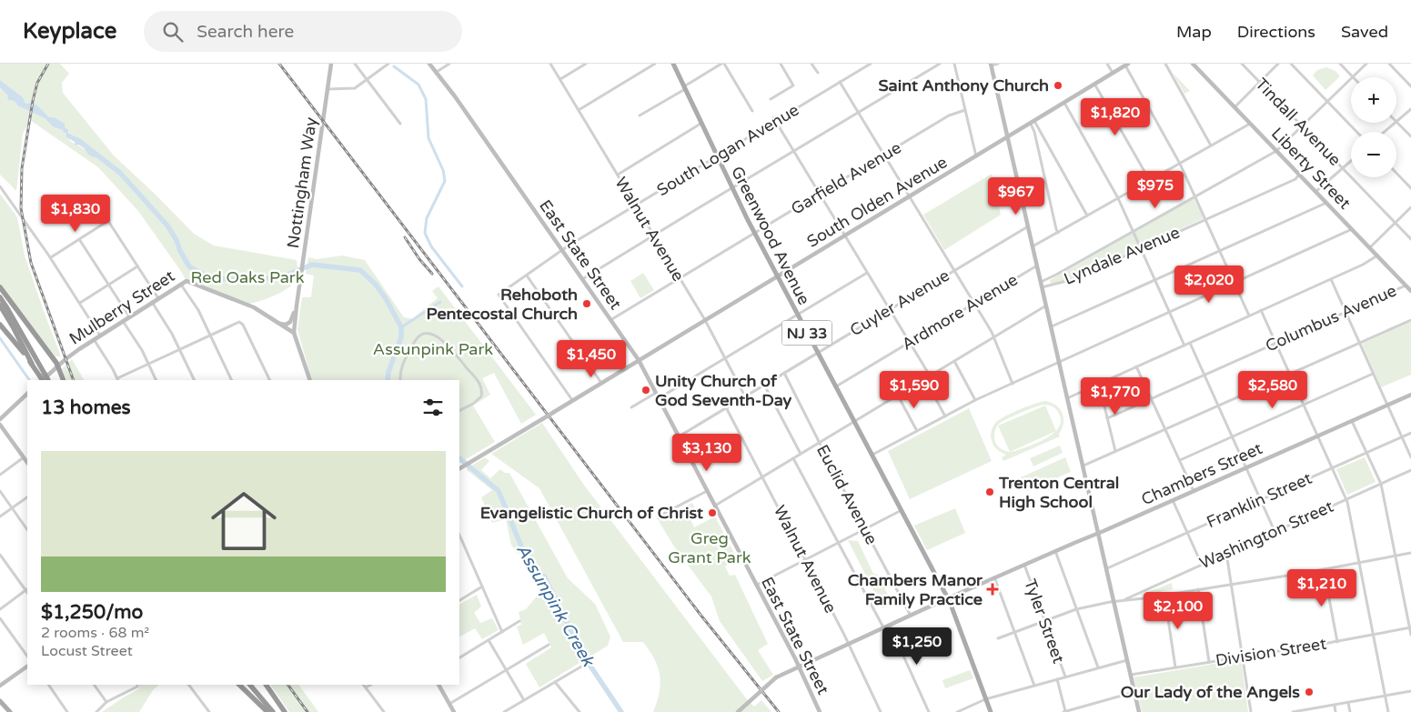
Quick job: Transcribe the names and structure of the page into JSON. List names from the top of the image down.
{
  "streets": {
    "main road": ["Greenwood Avenue", "NJ 33"],
    "street": [
      "Tindall Avenue",
      "South Logan Avenue",
      "Liberty Street",
      "Garfield Avenue",
      "Nottingham Way",
      "South Olden Avenue",
      "Walnut Avenue",
      "East State Street",
      "Lyndale Avenue",
      "Cuyler Avenue",
      "Mulberry Street",
      "Ardmore Avenue",
      "Columbus Avenue",
      "Chambers Street",
      "Euclid Avenue",
      "Franklin Street",
      "Washington Street",
      "Tyler Street",
      "Division Street"
    ]
  },
  "crossings": [
    ["South Logan Avenue", "South Olden Avenue"],
    ["South Logan Avenue", "Walnut Avenue"],
    ["South Logan Avenue", "Greenwood Avenue"],
    ["South Logan Avenue", "East State Street"],
    ["Liberty Street", "Lyndale Avenue"],
    ["Liberty Street", "Columbus Avenue"],
    ["Garfield Avenue", "Walnut Avenue"],
    ["Garfield Avenue", "Greenwood Avenue"],
    ["Garfield Avenue", "East State Street"],
    ["Nottingham Way", "Mulberry Street"],
    ["South Olden Avenue", "Walnut Avenue"],
    ["South Olden Avenue", "Greenwood Avenue"],
    ["South Olden Avenue", "East State Street"],
    ["Walnut Avenue", "Cuyler Avenue"],
    ["Walnut Avenue", "Chambers Street"],
    ["Greenwood Avenue", "Cuyler Avenue"],
    ["Greenwood Avenue", "Ardmore Avenue"],
    ["Greenwood Avenue", "Chambers Street"],
    ["East State Street", "Cuyler Avenue"],
    ["East State Street", "Chambers Street"],
    ["Cuyler Avenue", "Euclid Avenue"],
    ["Chambers Street", "Euclid Avenue"],
    ["Chambers Street", "Tyler Street"]
  ],
  "water": ["Assunpink Creek"],
  "parks": ["Red Oaks Park", "Assunpink Park", "Greg Grant Park"],
  "places": {
    "other": [
      "Saint Anthony Church",
      "Rehoboth Pentecostal Church",
      "Unity Church of God Seventh-Day",
      "Trenton Central High School",
      "Evangelistic Church of Christ",
      "Our Lady of the Angels"
    ],
    "health": ["Chambers Manor Family Practice"]
  },
  "page": {
    "header": "Keyplace",
    "search": "Search here",
    "nav": ["Map", "Directions", "Saved"],
    "map_buttons": ["+", "−"],
    "price": [
      "$1,820",
      "$975",
      "$967",
      "$1,830",
      "$2,020",
      "$1,450",
      "$1,590",
      "$2,580",
      "$1,770",
      "$3,130",
      "$1,210",
      "$2,100",
      "$1,250"
    ],
    "heading": "13 homes",
    "list": [
      {
        "name": "$1,250/mo",
        "note": "2 rooms · 68 m² · Locust Street"
      }
    ]
  }
}
